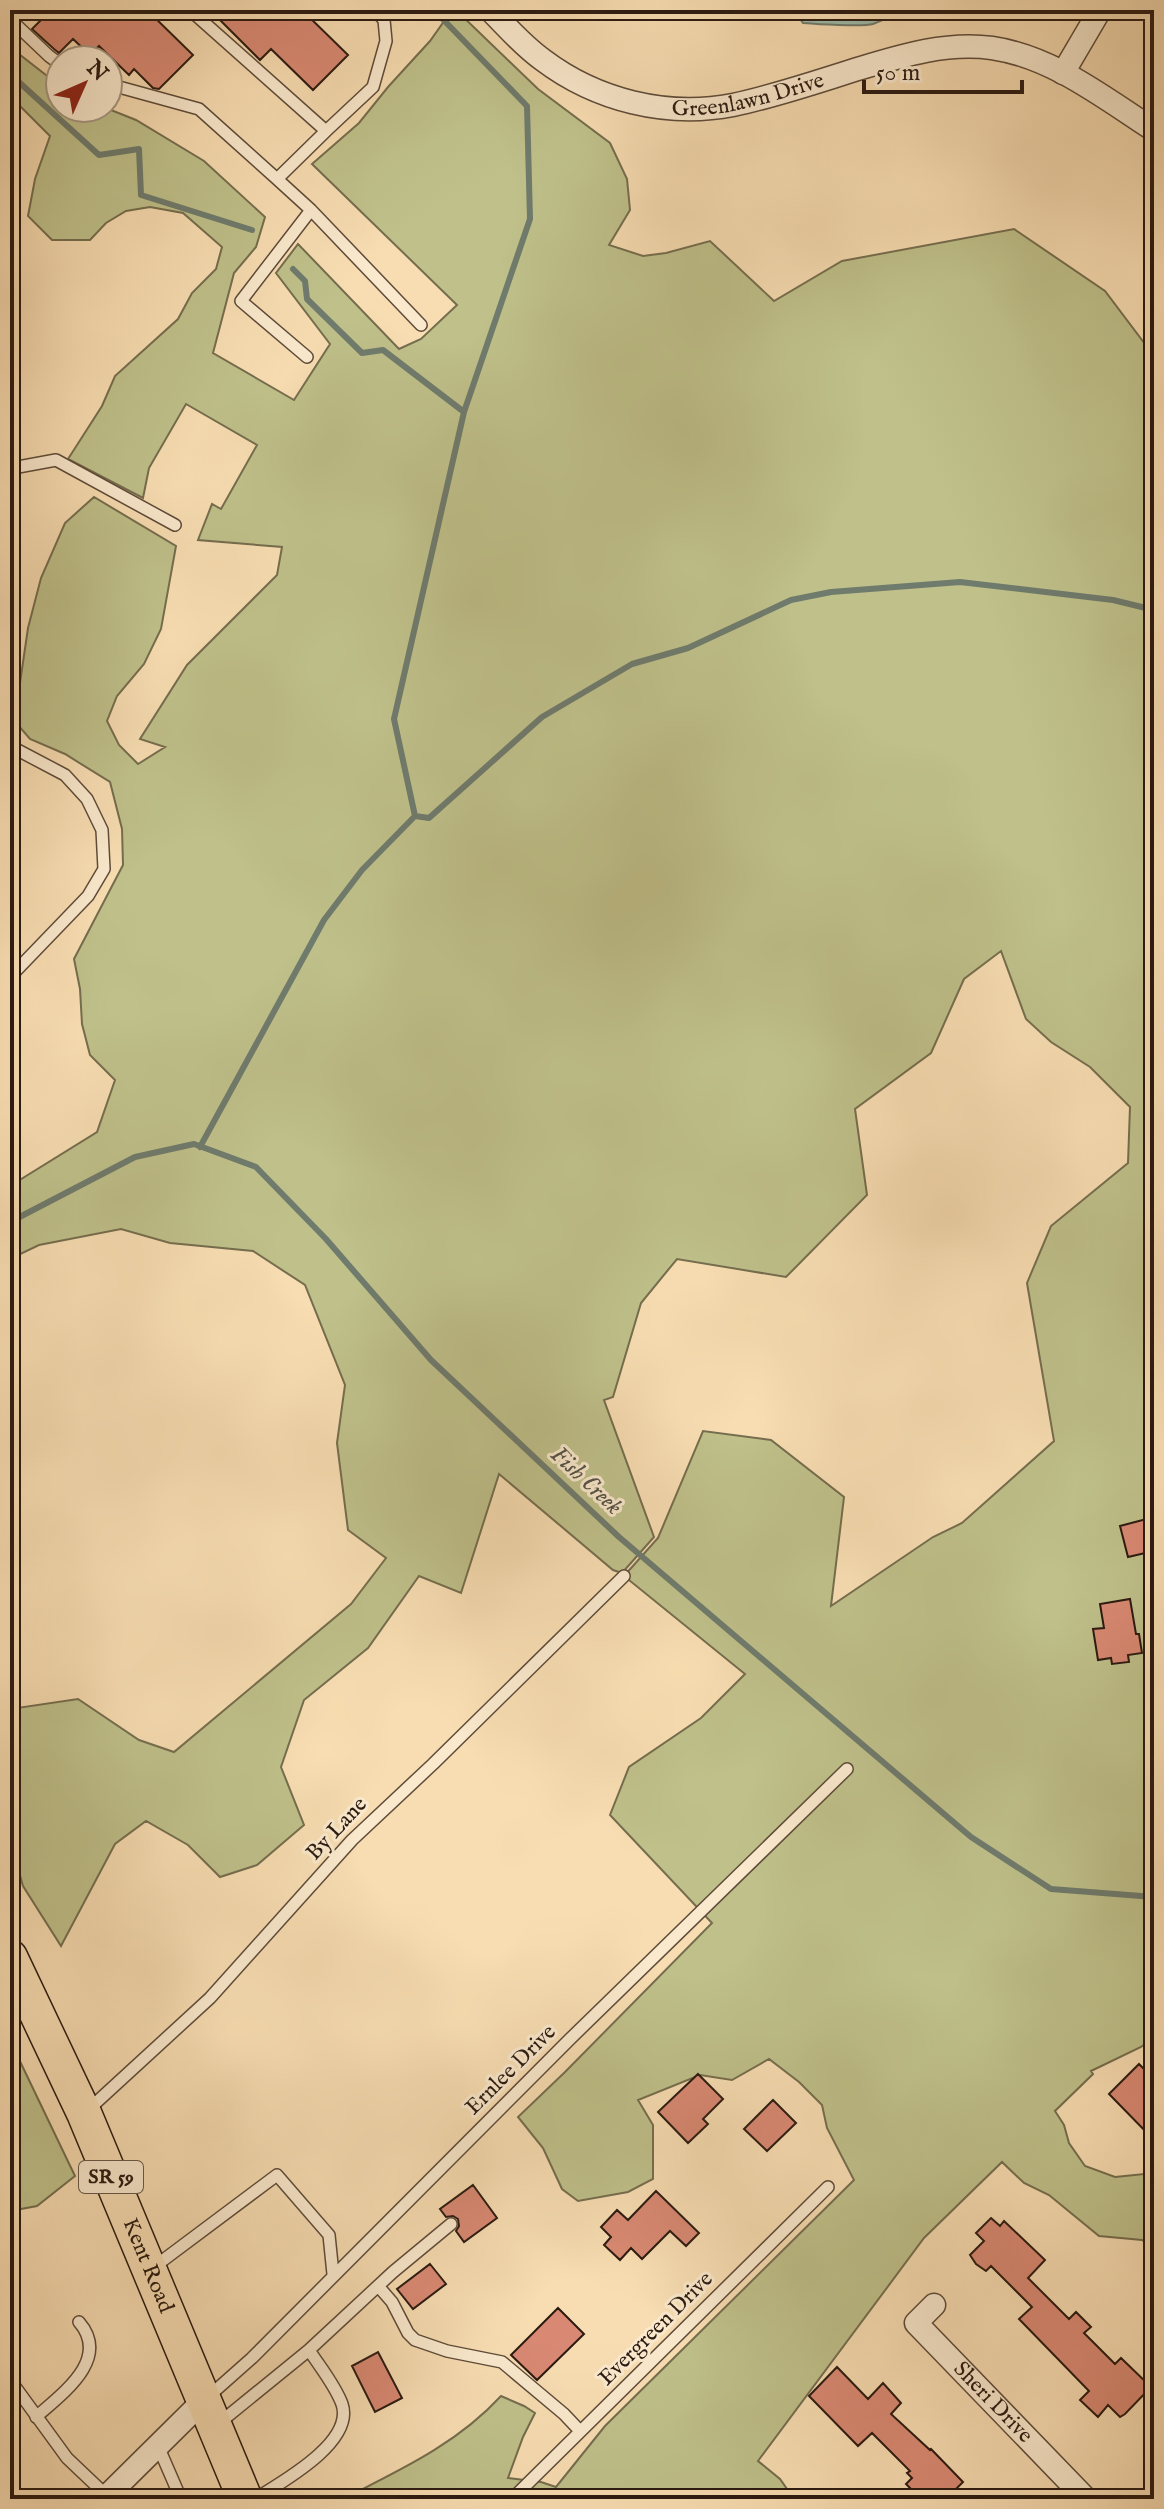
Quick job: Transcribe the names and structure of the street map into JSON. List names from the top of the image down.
{
  "streets": {
    "main road": ["SR 59", "Kent Road"],
    "street": ["Greenlawn Drive", "Sheri Drive"],
    "lane": ["By Lane", "Ernlee Drive", "Evergreen Drive"]
  },
  "crossings": [
    ["By Lane", "Kent Road"],
    ["Ernlee Drive", "SR 59"],
    ["Ernlee Drive", "Kent Road"],
    ["SR 59", "Kent Road"]
  ],
  "water": ["Fish Creek"],
  "scale_bar": "50 m",
  "north": "top right"
}
